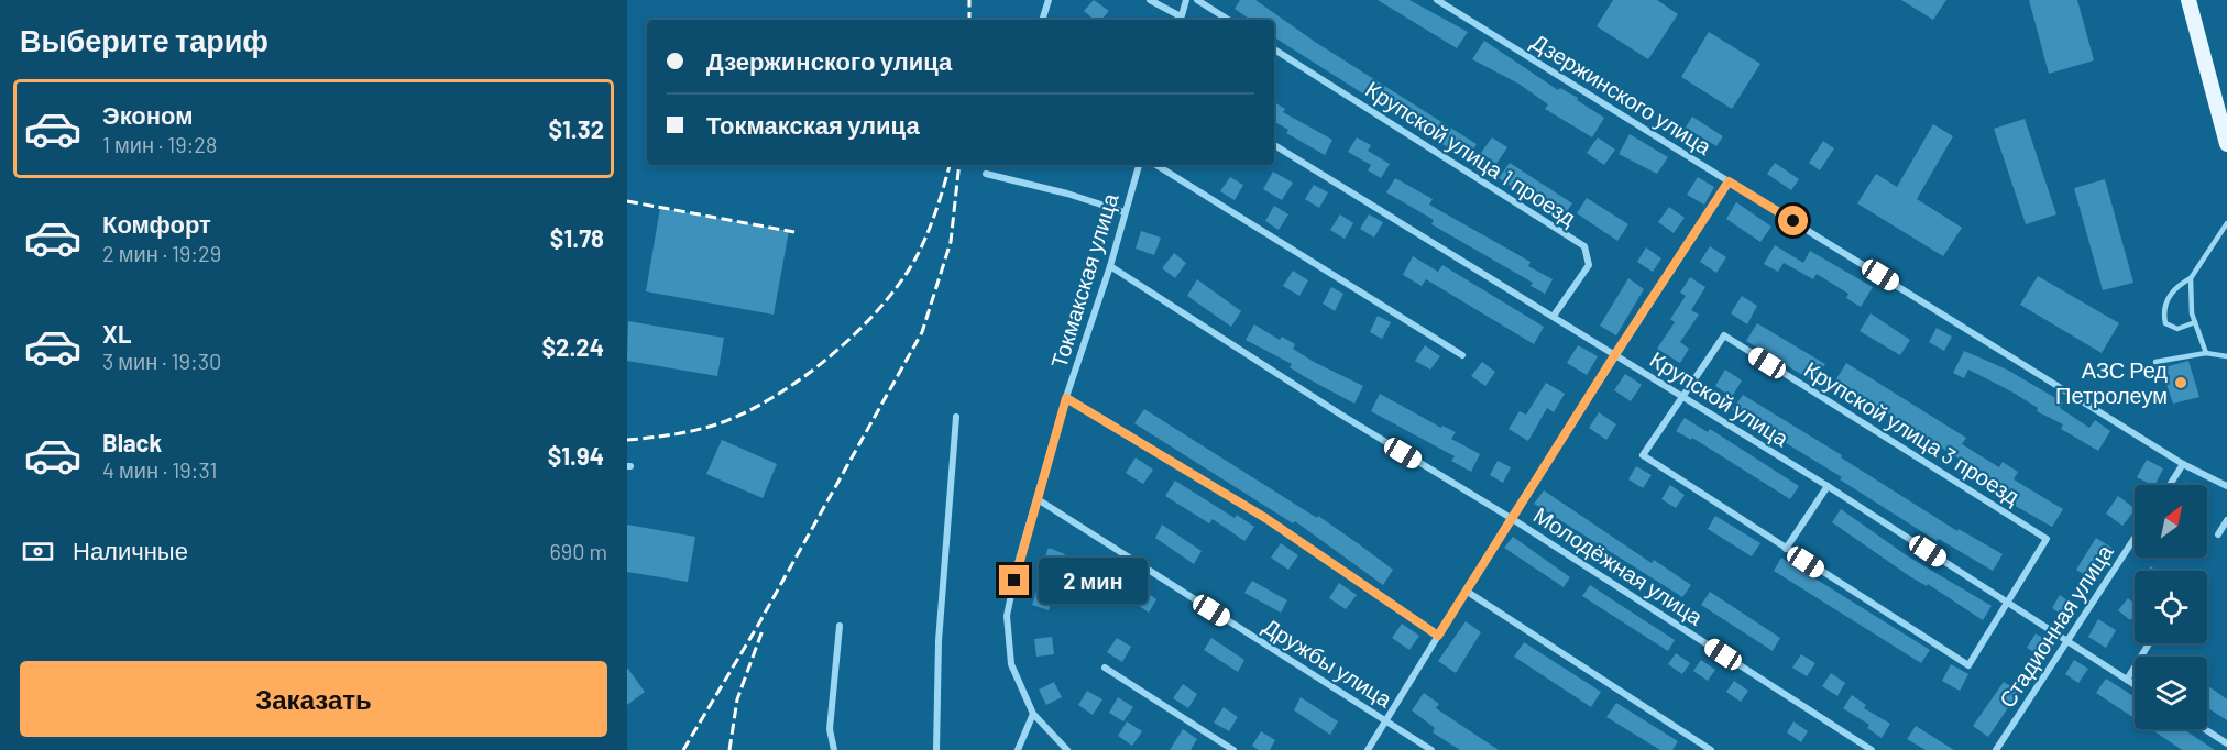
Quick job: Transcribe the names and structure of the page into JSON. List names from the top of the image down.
{
  "streets": {
    "street": [
      "Дзержинского улица",
      "Крупской улица 1 проезд",
      "Токмакская улица",
      "Крупской улица",
      "Крупской улица 3 проезд",
      "Молодёжная улица",
      "Стадионная улица",
      "Дружбы улица"
    ]
  },
  "crossings": [
    ["Крупской улица 1 проезд", "Крупской улица"],
    ["Токмакская улица", "Молодёжная улица"],
    ["Токмакская улица", "Дружбы улица"],
    ["Крупской улица", "Крупской улица 3 проезд"],
    ["Крупской улица", "Стадионная улица"]
  ],
  "places": ["АЗС Ред Петролеум"],
  "north": "top right",
  "page": {
    "heading": "Выберите тариф",
    "banner": ["Дзержинского улица", "Токмакская улица"],
    "list": [
      {
        "name": "Эконом",
        "note": "1 мин · 19:28",
        "value": "$1.32"
      },
      {
        "name": "Комфорт",
        "note": "2 мин · 19:29",
        "value": "$1.78"
      },
      {
        "name": "XL",
        "note": "3 мин · 19:30",
        "value": "$2.24"
      },
      {
        "name": "Black",
        "note": "4 мин · 19:31",
        "value": "$1.94"
      }
    ],
    "pay": ["Наличные", "690 m"],
    "bubble": "2 мин",
    "buttons": "Заказать"
  }
}
